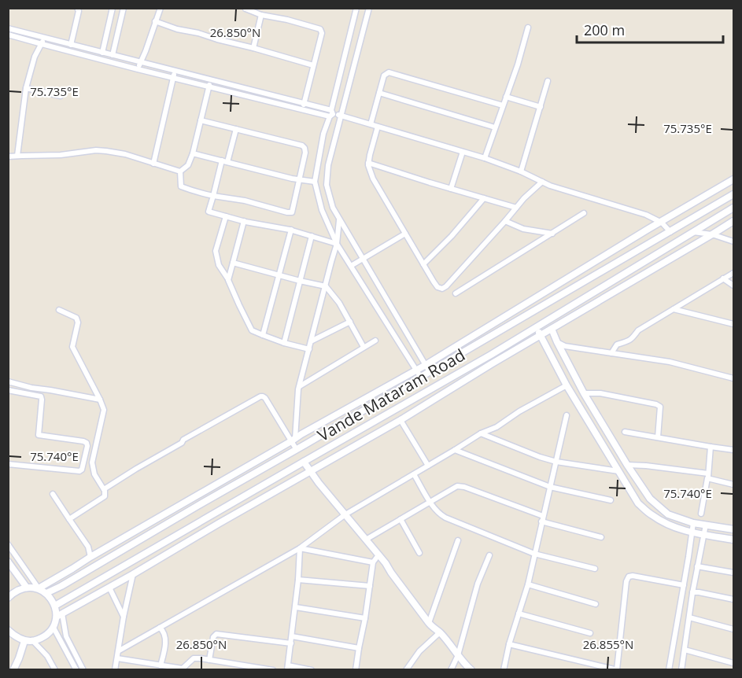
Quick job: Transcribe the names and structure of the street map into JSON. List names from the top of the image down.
{
  "streets": {
    "street": ["Vande Mataram Road"]
  },
  "scale_bar": "200 m",
  "coordinates": [
    "26.850°N",
    "75.735°E",
    "75.740°E",
    "26.855°N"
  ]
}
